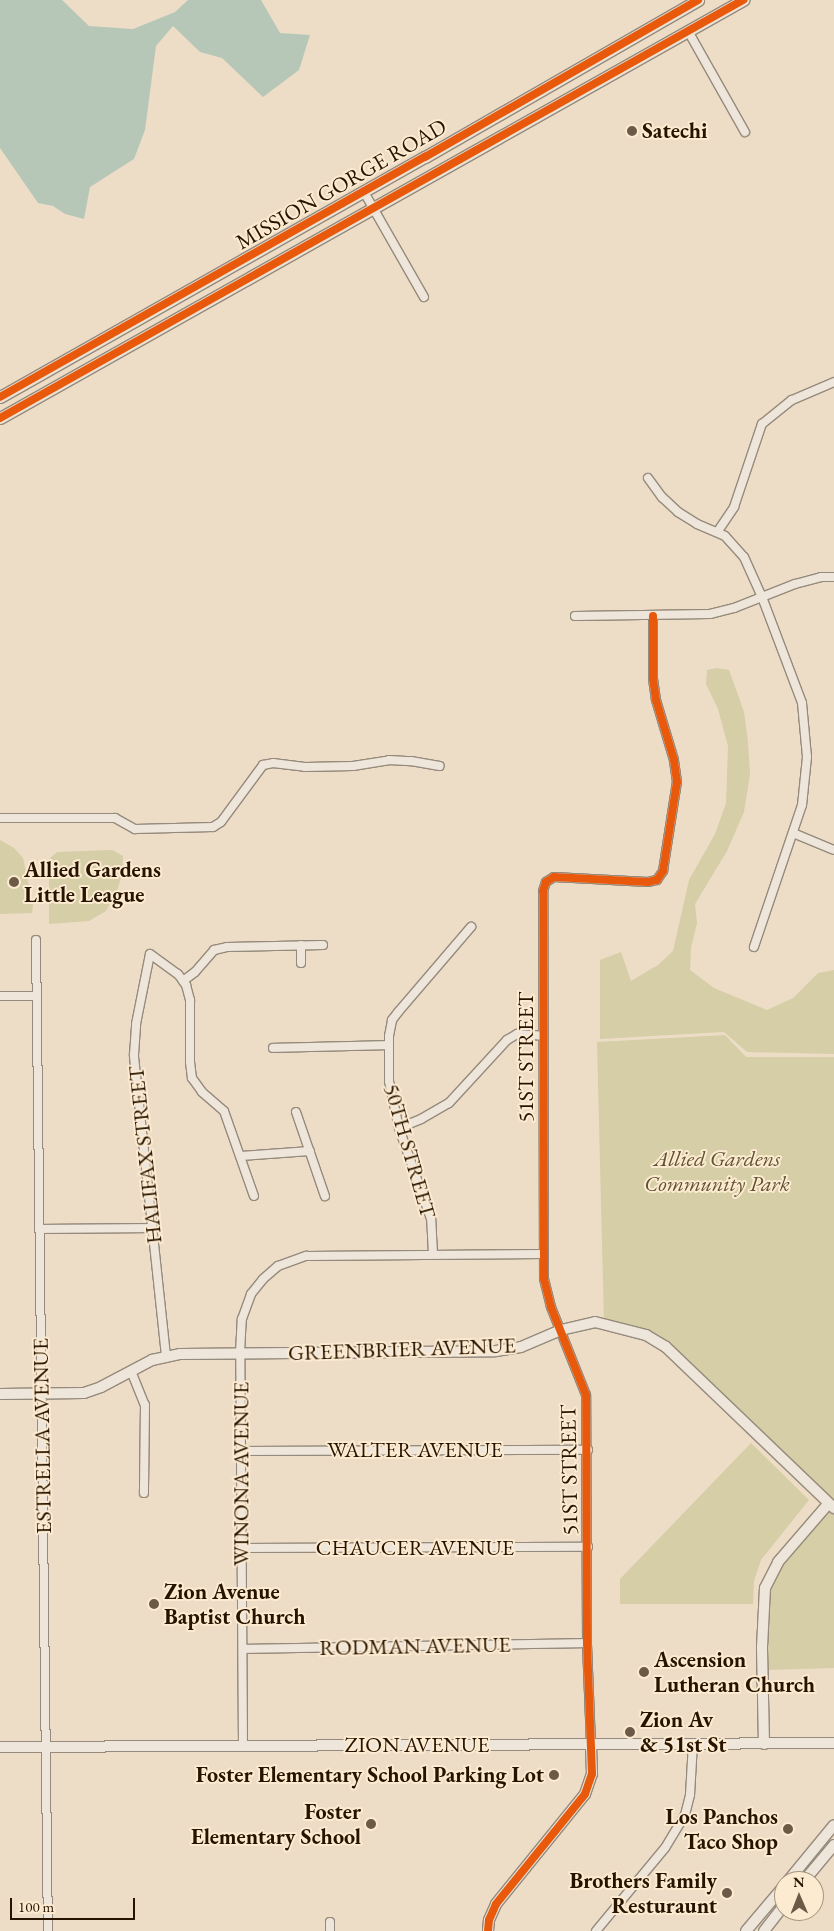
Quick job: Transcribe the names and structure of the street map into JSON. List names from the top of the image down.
{
  "streets": {
    "main road": ["MISSION GORGE ROAD"],
    "street": [
      "51ST STREET",
      "50TH STREET",
      "HALIFAX STREET",
      "GREENBRIER AVENUE",
      "ESTRELLA AVENUE",
      "WALTER AVENUE",
      "WINONA AVENUE",
      "CHAUCER AVENUE",
      "RODMAN AVENUE",
      "ZION AVENUE"
    ]
  },
  "crossings": [
    ["51ST STREET", "GREENBRIER AVENUE"],
    ["51ST STREET", "WALTER AVENUE"],
    ["51ST STREET", "WINONA AVENUE"],
    ["51ST STREET", "CHAUCER AVENUE"],
    ["51ST STREET", "RODMAN AVENUE"],
    ["51ST STREET", "ZION AVENUE"],
    ["50TH STREET", "WINONA AVENUE"],
    ["HALIFAX STREET", "GREENBRIER AVENUE"],
    ["GREENBRIER AVENUE", "ESTRELLA AVENUE"],
    ["GREENBRIER AVENUE", "WINONA AVENUE"],
    ["ESTRELLA AVENUE", "ZION AVENUE"],
    ["WALTER AVENUE", "WINONA AVENUE"],
    ["WINONA AVENUE", "CHAUCER AVENUE"],
    ["WINONA AVENUE", "RODMAN AVENUE"],
    ["WINONA AVENUE", "ZION AVENUE"]
  ],
  "parks": ["Allied Gardens Community Park"],
  "places": [
    "Satechi",
    "Allied Gardens Little League",
    "Zion Avenue Baptist Church",
    "Ascension Lutheran Church",
    "Zion Av & 51st St",
    "Foster Elementary School Parking Lot",
    "Foster Elementary School",
    "Los Panchos Taco Shop",
    "Brothers Family Resturaunt"
  ],
  "scale_bar": "100 m",
  "north": "top"
}
